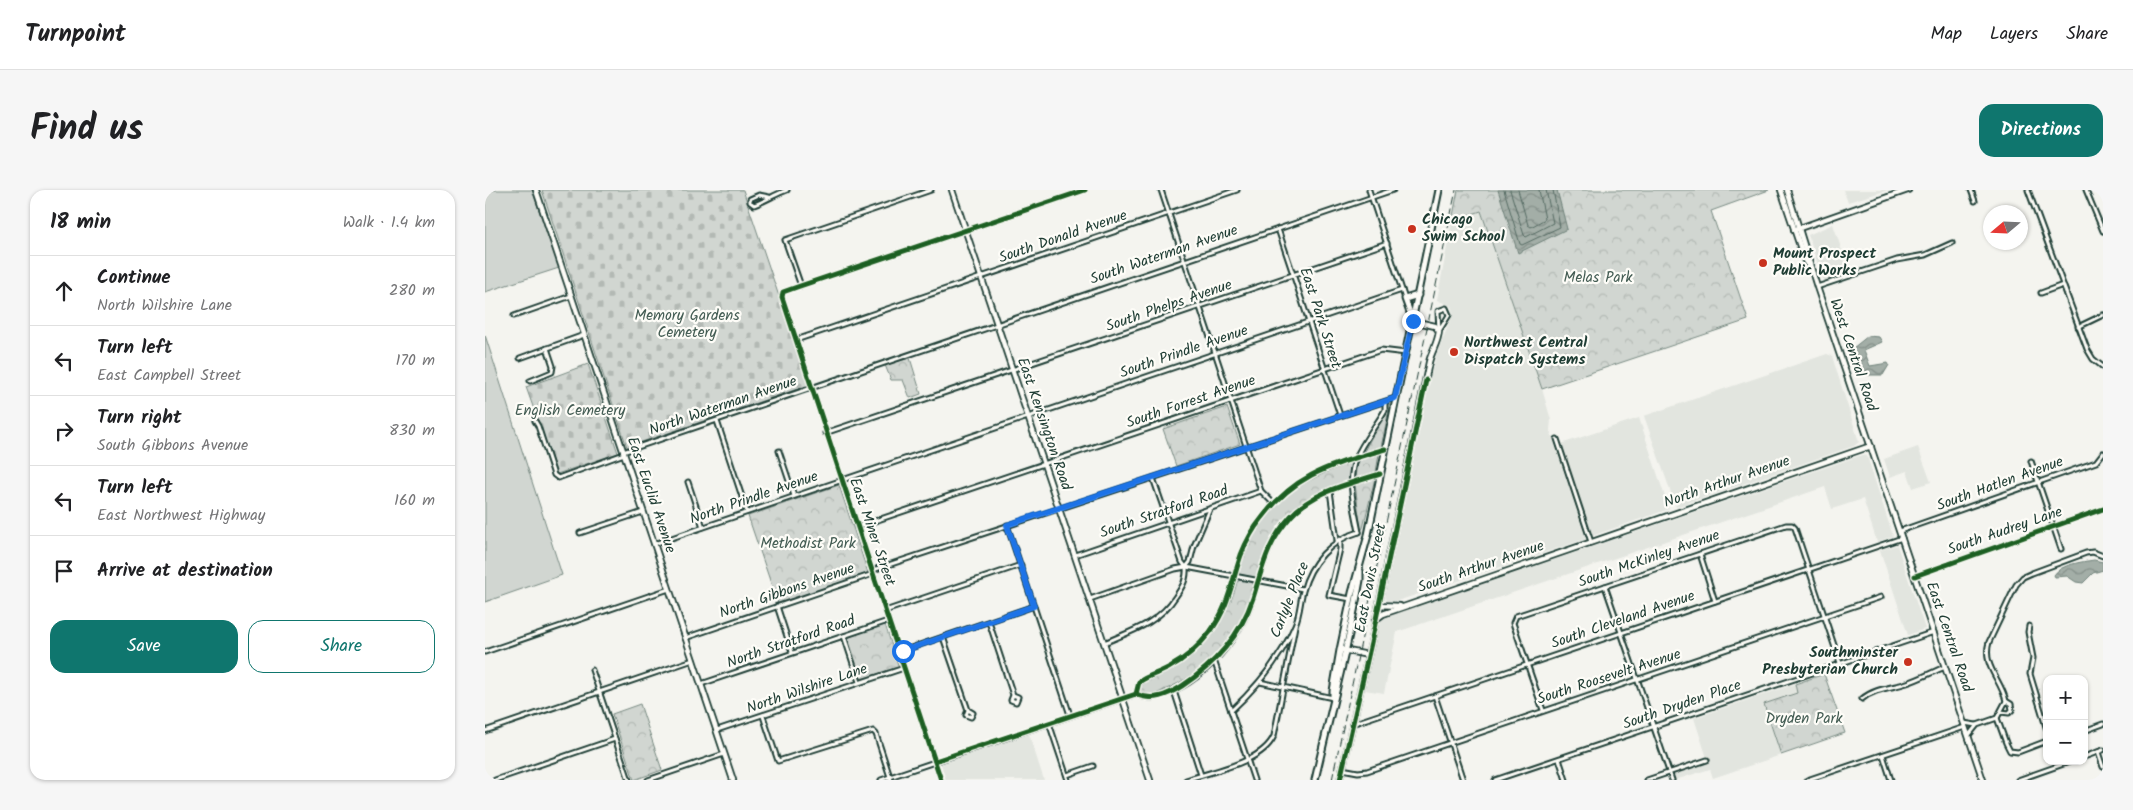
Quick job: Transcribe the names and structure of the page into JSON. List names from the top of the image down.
{
  "streets": {
    "main road": [
      "West Central Road",
      "East Kensington Road",
      "North Arthur Avenue",
      "East Euclid Avenue",
      "South Arthur Avenue",
      "East Davis Street",
      "East Central Road"
    ],
    "street": [
      "South Donald Avenue",
      "South Waterman Avenue",
      "South Phelps Avenue",
      "East Park Street",
      "South Prindle Avenue",
      "South Forrest Avenue",
      "North Waterman Avenue",
      "South Hatlen Avenue",
      "North Prindle Avenue",
      "South Stratford Road",
      "South Audrey Lane",
      "East Miner Street",
      "South McKinley Avenue",
      "North Gibbons Avenue",
      "Carlyle Place",
      "South Cleveland Avenue",
      "North Stratford Road",
      "South Roosevelt Avenue",
      "North Wilshire Lane",
      "South Dryden Place"
    ]
  },
  "crossings": [
    ["South Donald Avenue", "East Kensington Road"],
    ["South Donald Avenue", "East Miner Street"],
    ["South Waterman Avenue", "East Park Street"],
    ["South Waterman Avenue", "North Waterman Avenue"],
    ["South Waterman Avenue", "East Kensington Road"],
    ["South Phelps Avenue", "East Park Street"],
    ["South Phelps Avenue", "East Kensington Road"],
    ["South Phelps Avenue", "East Miner Street"],
    ["East Park Street", "South Prindle Avenue"],
    ["East Park Street", "South Forrest Avenue"],
    ["East Park Street", "North Gibbons Avenue"],
    ["South Prindle Avenue", "East Kensington Road"],
    ["South Prindle Avenue", "North Prindle Avenue"],
    ["West Central Road", "North Arthur Avenue"],
    ["West Central Road", "East Central Road"],
    ["South Forrest Avenue", "East Kensington Road"],
    ["South Forrest Avenue", "East Miner Street"],
    ["North Waterman Avenue", "East Euclid Avenue"],
    ["North Waterman Avenue", "East Miner Street"],
    ["East Kensington Road", "South Stratford Road"],
    ["East Kensington Road", "North Gibbons Avenue"],
    ["North Arthur Avenue", "South Arthur Avenue"],
    ["North Arthur Avenue", "East Central Road"],
    ["South Hatlen Avenue", "East Central Road"],
    ["East Euclid Avenue", "North Prindle Avenue"],
    ["East Euclid Avenue", "North Gibbons Avenue"],
    ["East Euclid Avenue", "North Stratford Road"],
    ["East Euclid Avenue", "North Wilshire Lane"],
    ["North Prindle Avenue", "East Miner Street"],
    ["South Audrey Lane", "East Central Road"],
    ["East Miner Street", "North Gibbons Avenue"],
    ["East Miner Street", "North Stratford Road"],
    ["East Miner Street", "North Wilshire Lane"],
    ["South McKinley Avenue", "South Cleveland Avenue"],
    ["South Arthur Avenue", "East Davis Street"],
    ["East Davis Street", "South Cleveland Avenue"],
    ["East Davis Street", "South Roosevelt Avenue"],
    ["South Cleveland Avenue", "East Central Road"],
    ["East Central Road", "South Dryden Place"]
  ],
  "parks": [
    "Melas Park",
    "Memory Gardens Cemetery",
    "English Cemetery",
    "Methodist Park",
    "Dryden Park"
  ],
  "places": [
    "Chicago Swim School",
    "Mount Prospect Public Works",
    "Northwest Central Dispatch Systems",
    "Southminster Presbyterian Church"
  ],
  "north": "left",
  "page": {
    "header": "Turnpoint",
    "nav": ["Map", "Layers", "Share"],
    "title": "Find us",
    "buttons": [
      "Directions",
      ["Save", "Share"]
    ],
    "heading": ["18 min", "Walk · 1.4 km"],
    "list": [
      ["Continue", "North Wilshire Lane", "280 m"],
      ["Turn left", "East Campbell Street", "170 m"],
      ["Turn right", "South Gibbons Avenue", "830 m"],
      ["Turn left", "East Northwest Highway", "160 m"],
      "Arrive at destination"
    ],
    "map_buttons": ["+", "−"]
  }
}
